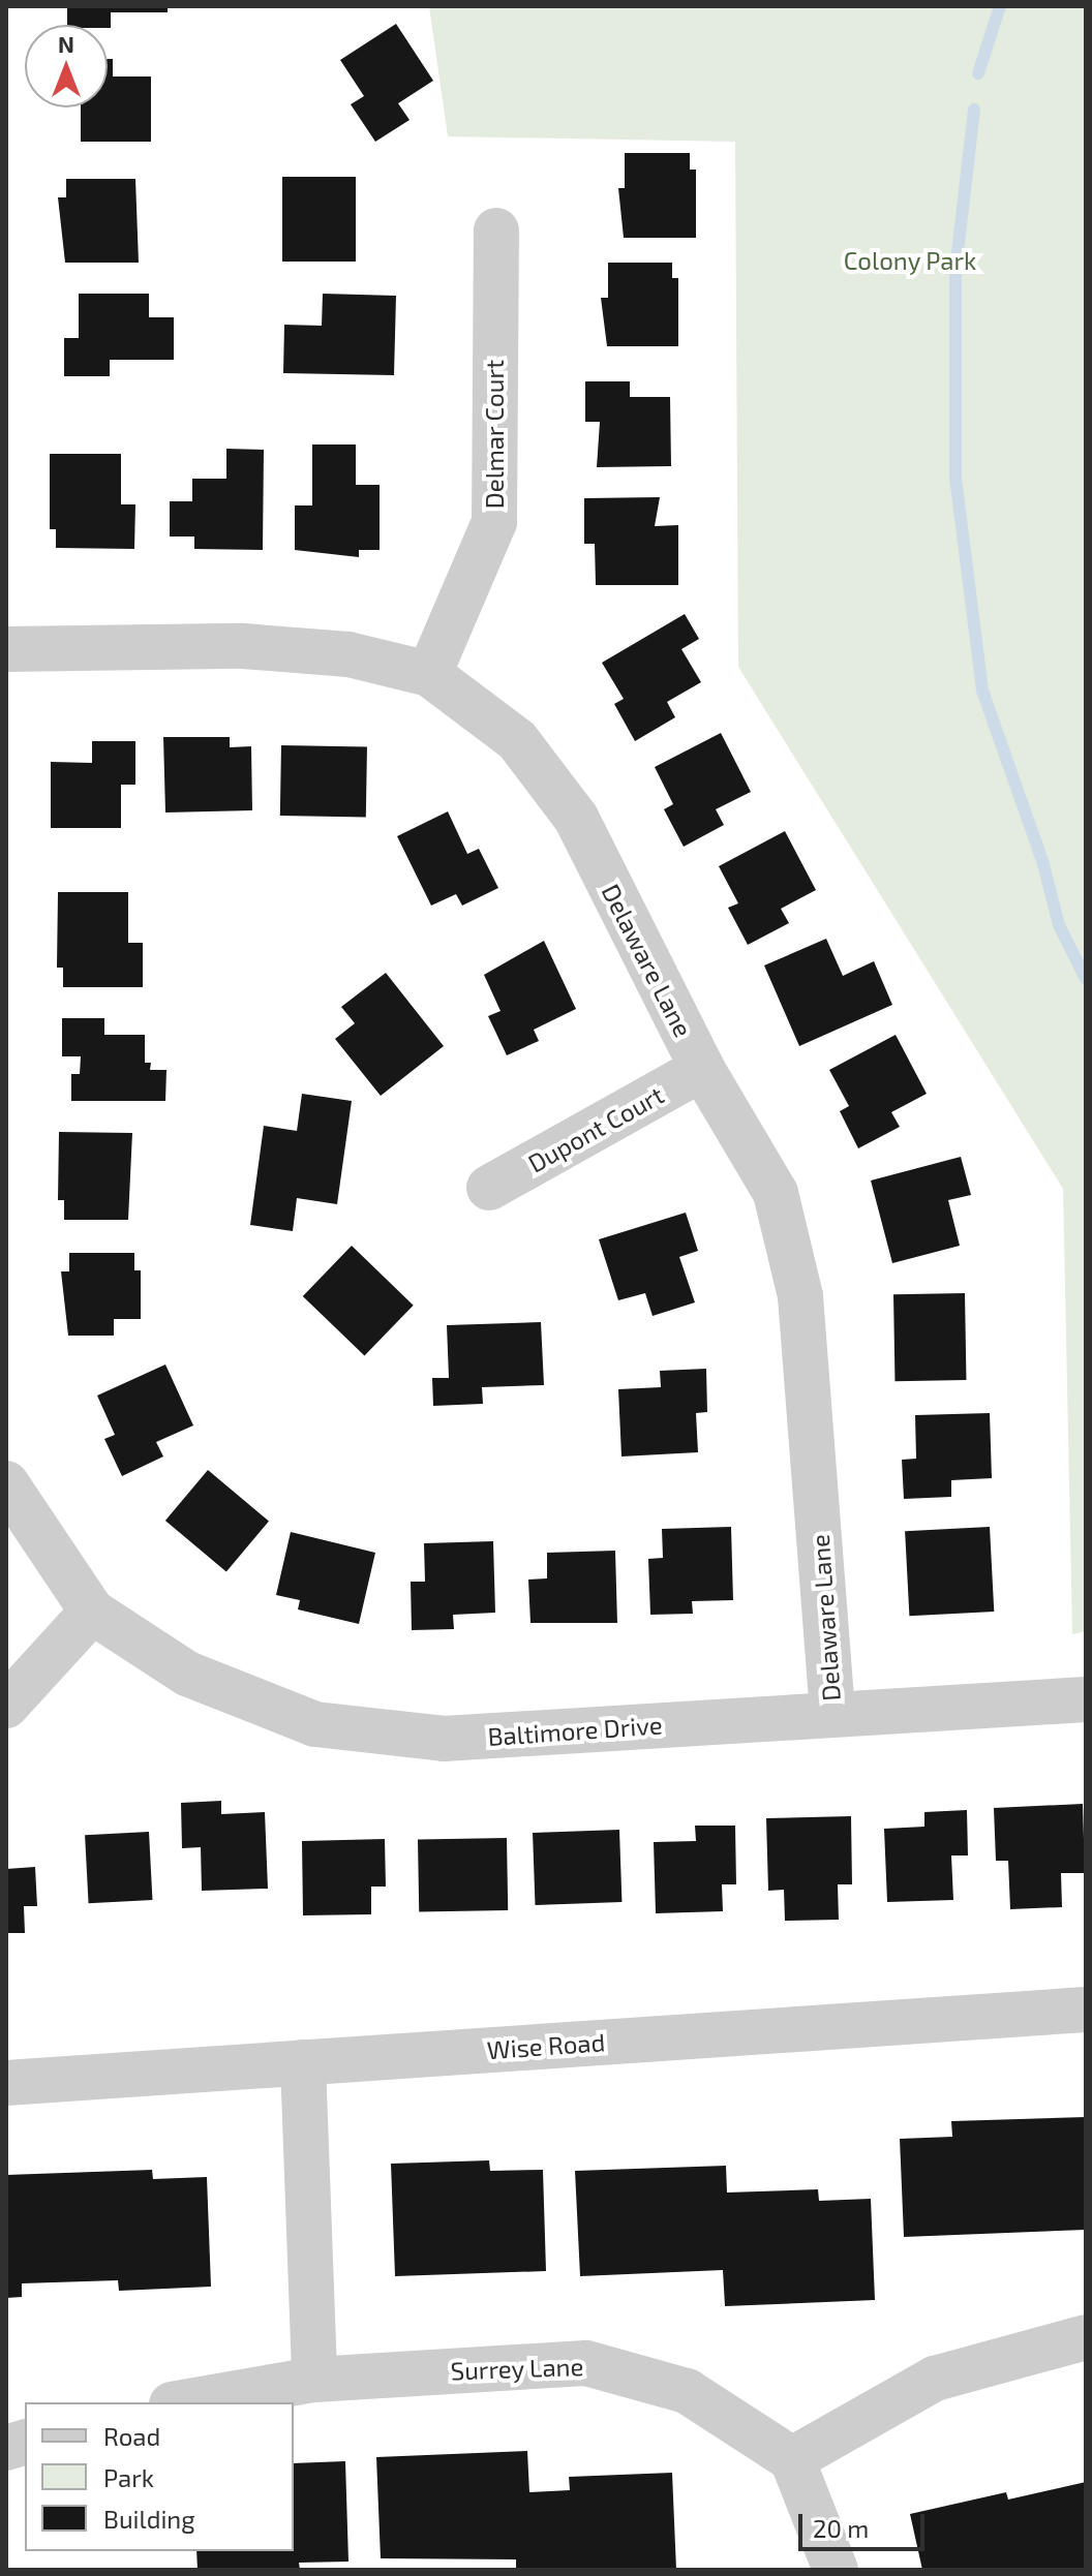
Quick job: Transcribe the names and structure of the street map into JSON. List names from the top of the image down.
{
  "streets": {
    "street": [
      "Delmar Court",
      "Delaware Lane",
      "Dupont Court",
      "Baltimore Drive",
      "Wise Road",
      "Surrey Lane"
    ]
  },
  "crossings": [
    ["Delmar Court", "Delaware Lane"],
    ["Delaware Lane", "Dupont Court"],
    ["Delaware Lane", "Baltimore Drive"]
  ],
  "parks": ["Colony Park"],
  "legend": ["Road", "Park", "Building"],
  "scale_bar": "20 m",
  "north": "top"
}
